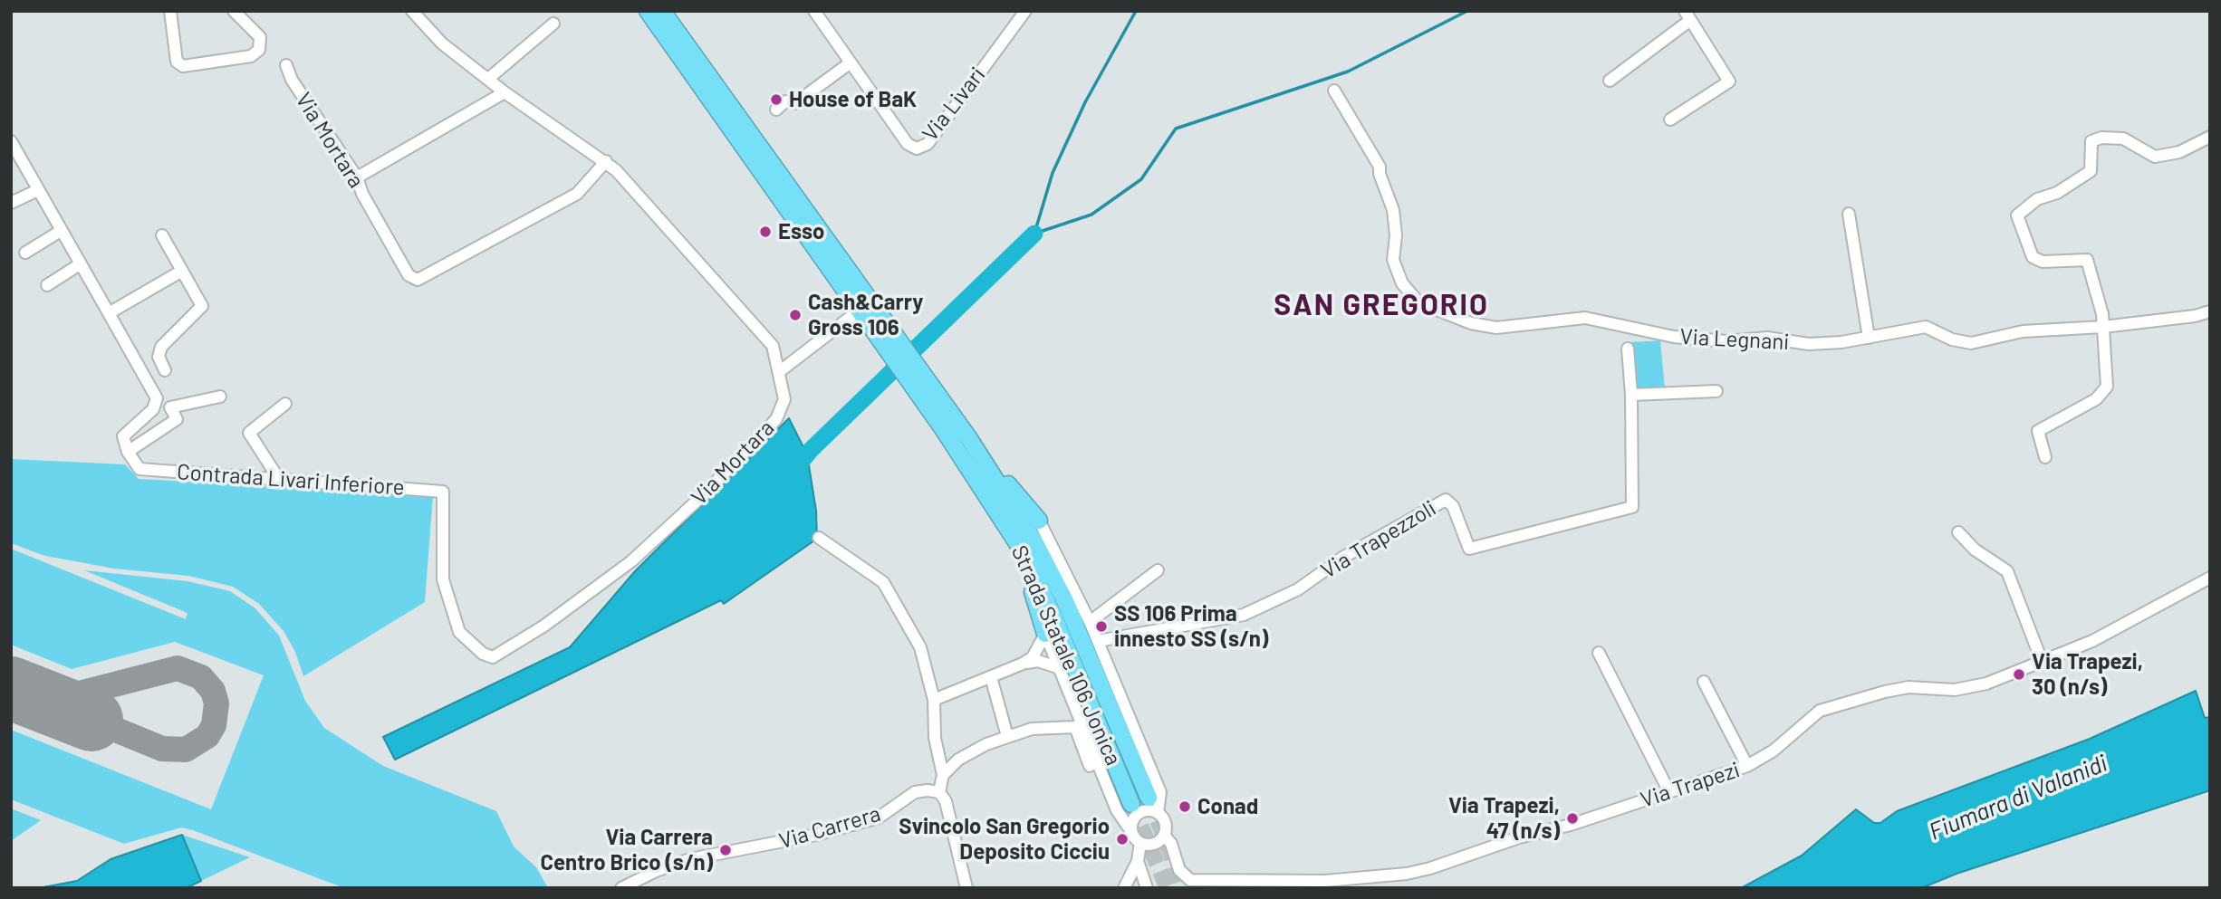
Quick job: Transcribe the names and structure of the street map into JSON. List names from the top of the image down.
{
  "streets": {
    "highway": ["Strada Statale 106 Jonica"],
    "street": [
      "Via Livari",
      "Via Mortara",
      "Via Legnani",
      "Contrada Livari Inferiore",
      "Via Trapezzoli",
      "Via Trapezi",
      "Via Carrera"
    ]
  },
  "crossings": [
    ["Via Mortara", "Contrada Livari Inferiore"]
  ],
  "districts": ["SAN GREGORIO"],
  "water": ["Fiumara di Valanidi"],
  "places": [
    "House of BaK",
    "Esso",
    "Cash&Carry Gross 106",
    "SS 106 Prima innesto SS (s/n)",
    "Via Trapezi, 30 (n/s)",
    "Conad",
    "Via Trapezi, 47 (n/s)",
    "Svincolo San Gregorio Deposito Cicciu",
    "Via Carrera Centro Brico (s/n)"
  ]
}
